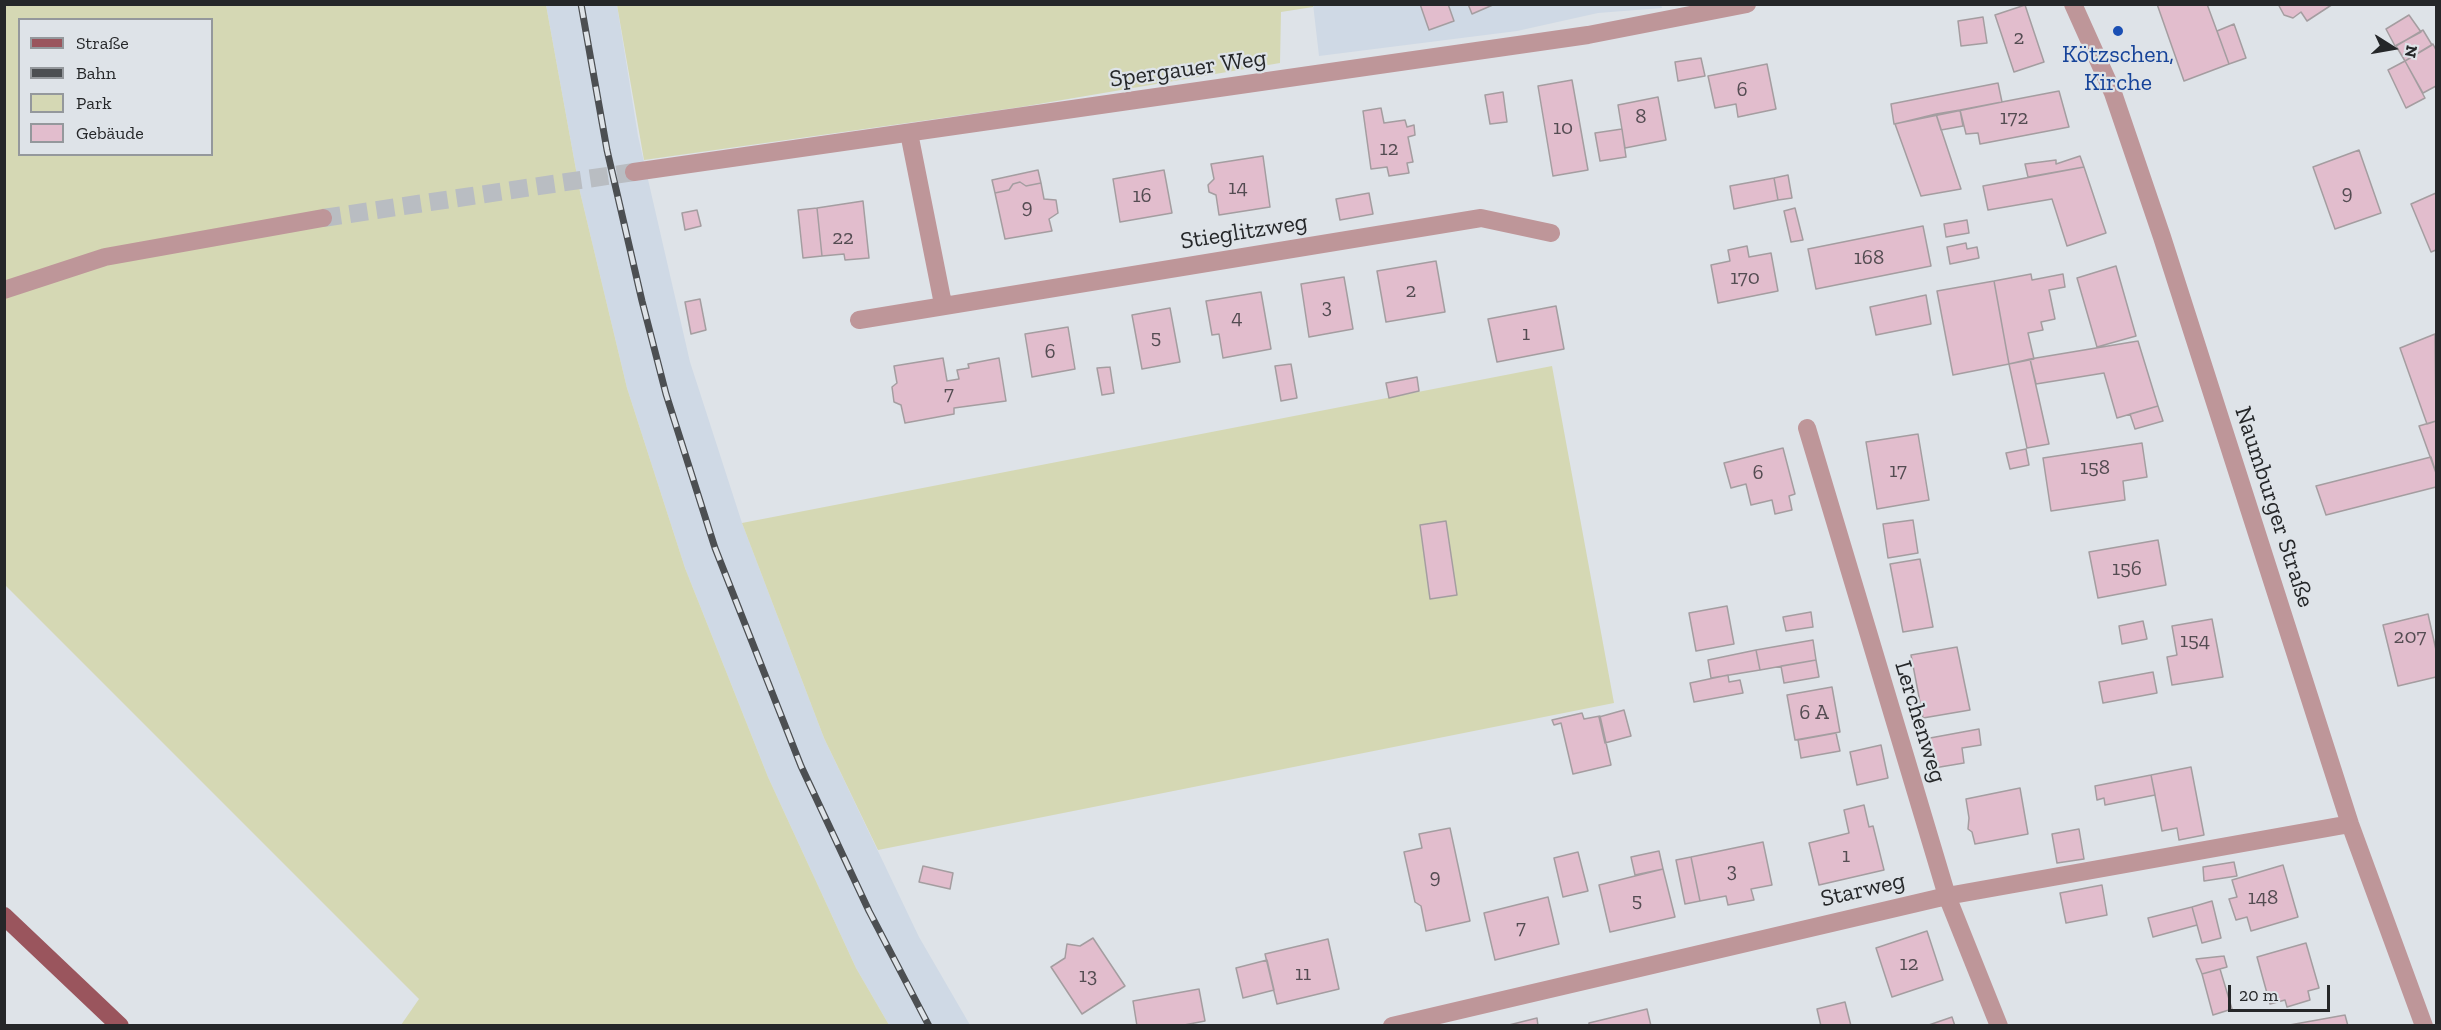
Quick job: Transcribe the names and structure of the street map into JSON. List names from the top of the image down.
{
  "streets": {
    "street": [
      "Spergauer Weg",
      "Stieglitzweg",
      "Naumburger Straße",
      "Lerchenweg",
      "Starweg"
    ]
  },
  "crossings": [
    ["Naumburger Straße", "Starweg"],
    ["Lerchenweg", "Starweg"]
  ],
  "places": ["Kötzschen, Kirche"],
  "house_numbers": [
    "2",
    "6",
    "8",
    "172",
    "10",
    "12",
    "14",
    "9",
    "16",
    "9",
    "22",
    "168",
    "170",
    "2",
    "3",
    "4",
    "1",
    "5",
    "6",
    "7",
    "158",
    "17",
    "6",
    "156",
    "207",
    "154",
    "6 A",
    "1",
    "3",
    "9",
    "148",
    "5",
    "7",
    "12",
    "11",
    "13"
  ],
  "legend": [
    "Straße",
    "Bahn",
    "Park",
    "Gebäude"
  ],
  "scale_bar": "20 m",
  "north": "right"
}
